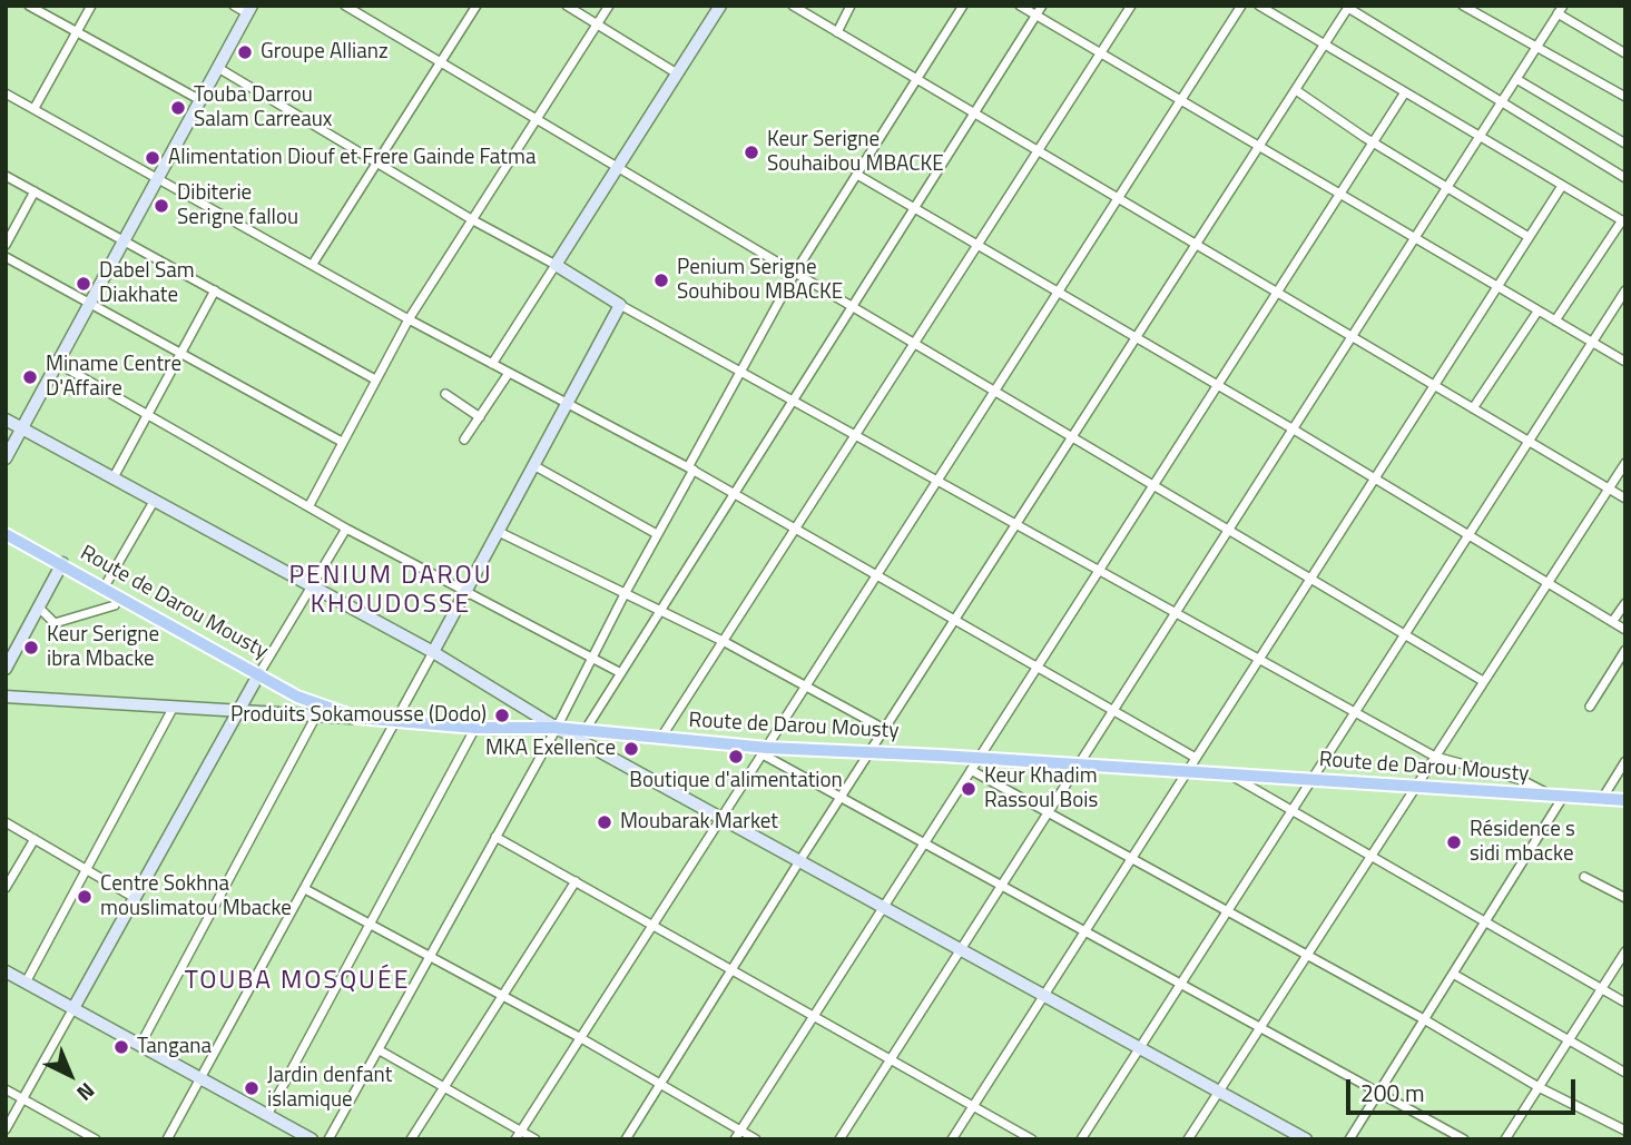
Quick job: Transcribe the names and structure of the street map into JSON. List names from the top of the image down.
{
  "streets": {
    "main road": ["Route de Darou Mousty"]
  },
  "districts": ["PENIUM DAROU KHOUDOSSE", "TOUBA MOSQUÉE"],
  "places": [
    "Groupe Allianz",
    "Touba Darrou Salam Carreaux",
    "Keur Serigne Souhaibou MBACKE",
    "Alimentation Diouf et Frere Gainde Fatma",
    "Dibiterie Serigne fallou",
    "Penium Serigne Souhibou MBACKE",
    "Dabel Sam Diakhate",
    "Miname Centre D'Affaire",
    "Keur Serigne ibra Mbacke",
    "Produits Sokamousse (Dodo)",
    "MKA Exellence",
    "Boutique d'alimentation",
    "Keur Khadim Rassoul Bois",
    "Moubarak Market",
    "Résidence s sidi mbacke",
    "Centre Sokhna mouslimatou Mbacke",
    "Tangana",
    "Jardin denfant islamique"
  ],
  "scale_bar": "200 m",
  "north": "bottom right"
}
